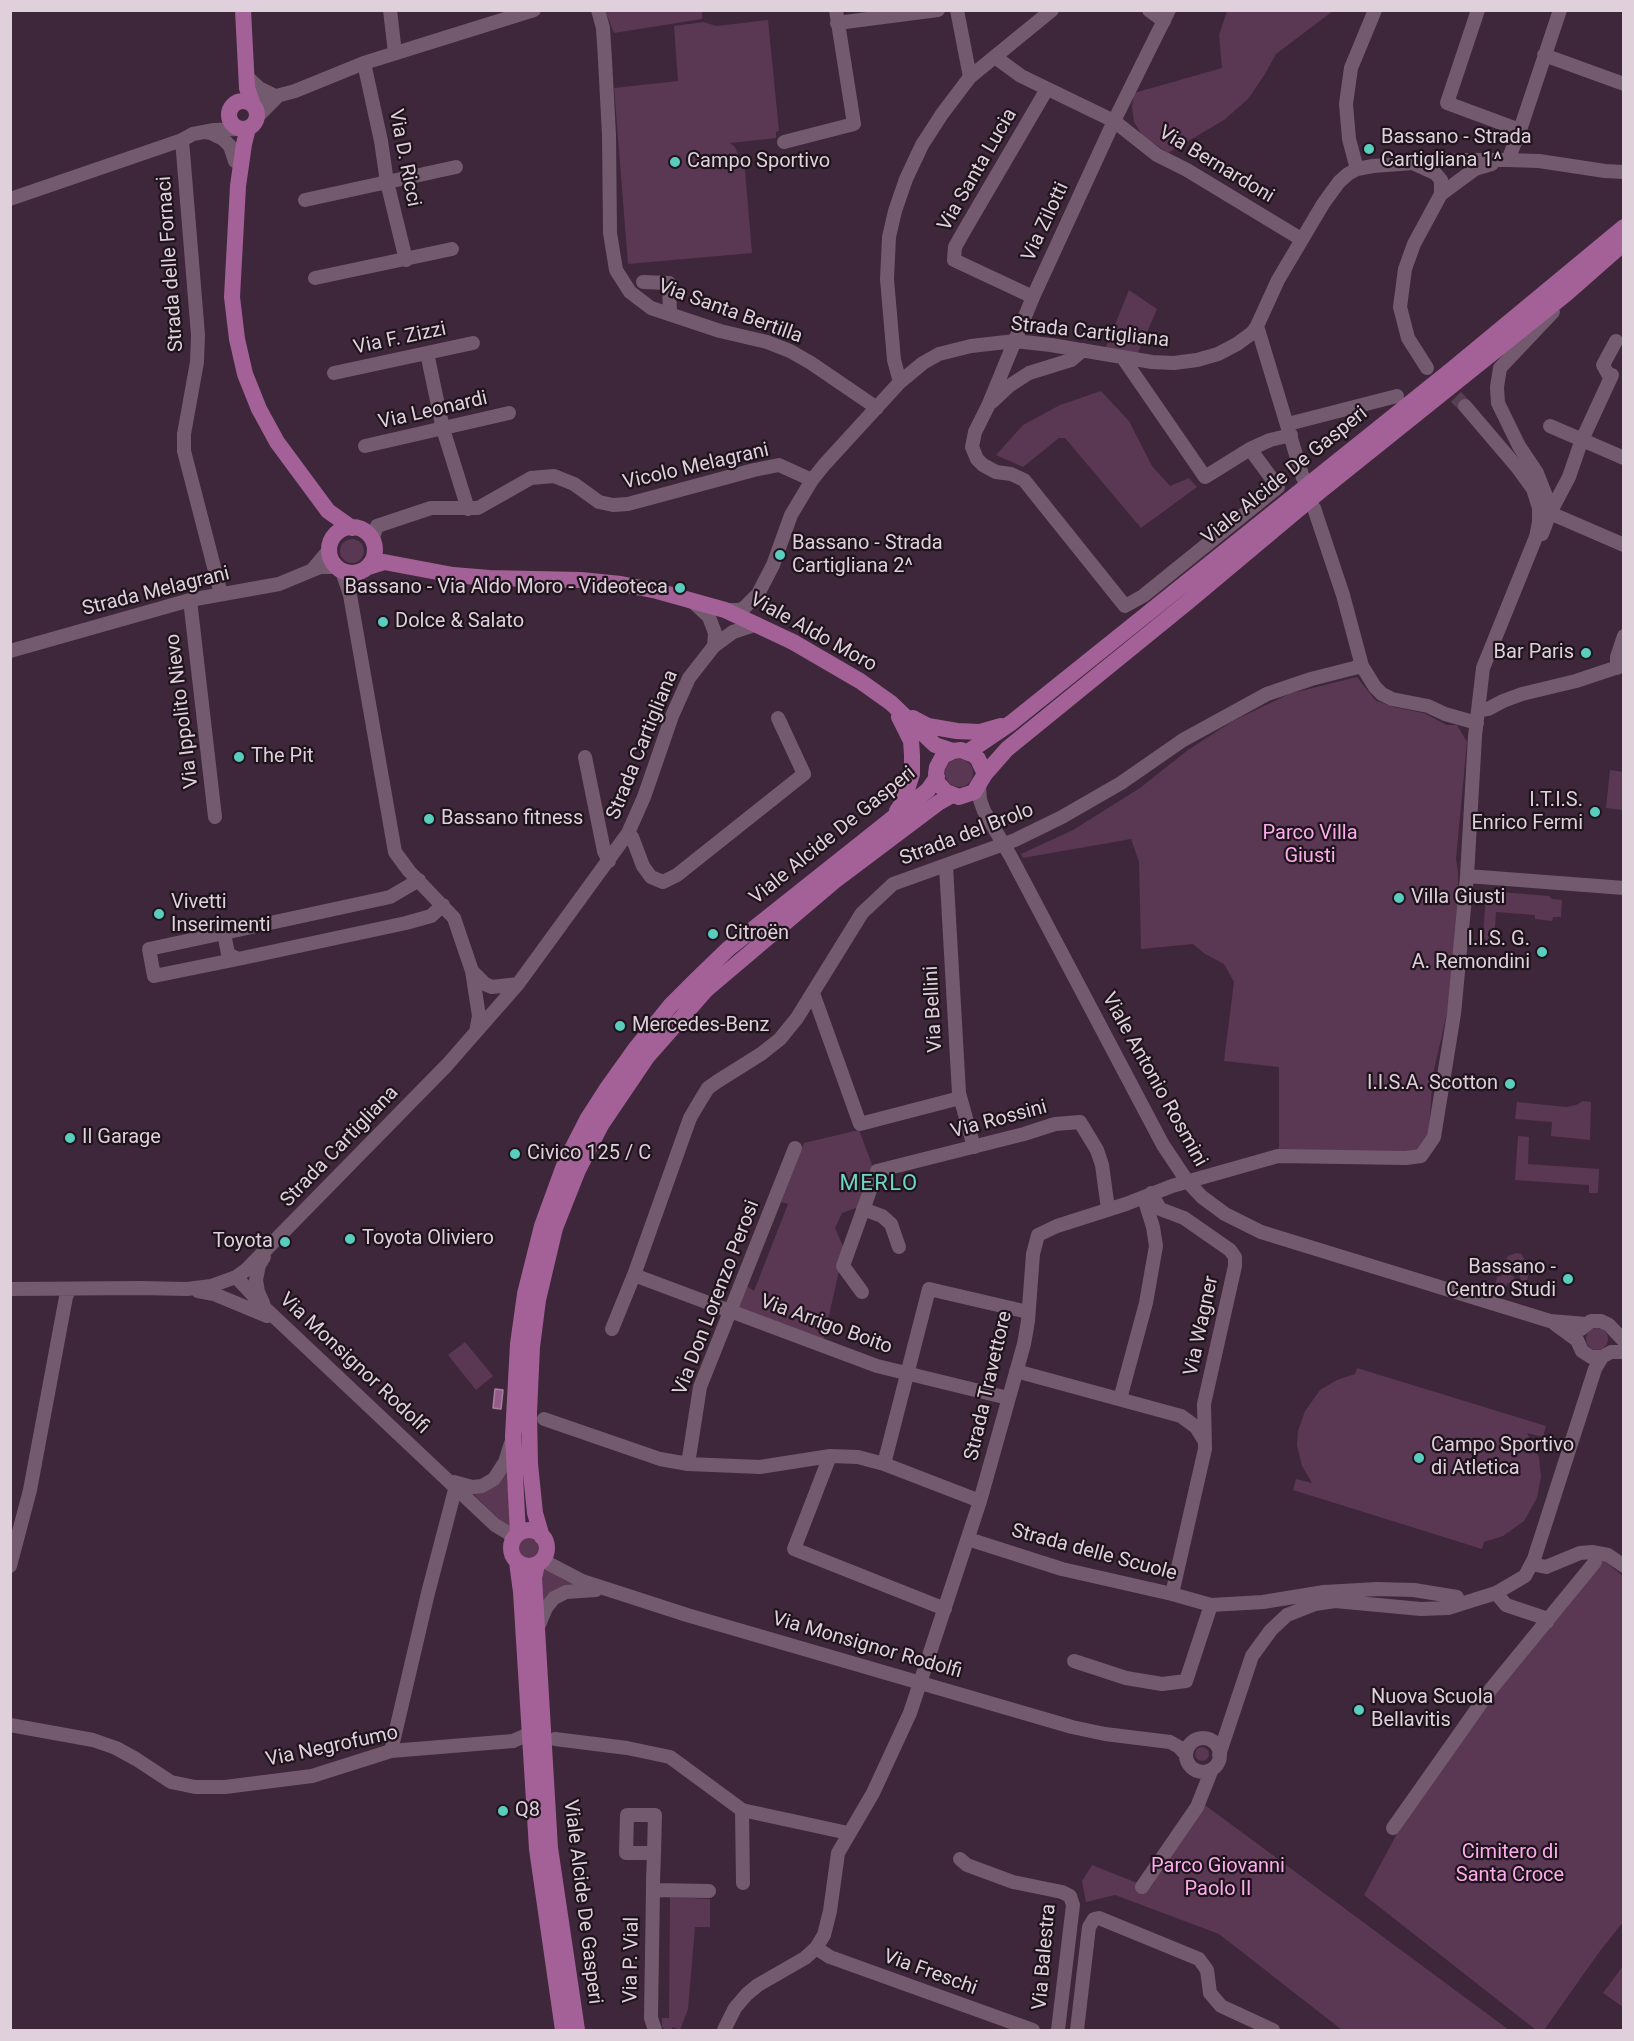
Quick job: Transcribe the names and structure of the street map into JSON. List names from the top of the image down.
{
  "streets": {
    "main road": ["Viale Alcide De Gasperi", "Viale Aldo Moro"],
    "street": [
      "Via D. Ricci",
      "Via Bernardoni",
      "Via Santa Lucia",
      "Via Zilotti",
      "Strada delle Fornaci",
      "Via Santa Bertilla",
      "Strada Cartigliana",
      "Via F. Zizzi",
      "Via Leonardi",
      "Vicolo Melagrani",
      "Strada Melagrani",
      "Via Ippolito Nievo",
      "Strada del Brolo",
      "Via Bellini",
      "Viale Antonio Rosmini",
      "Via Rossini",
      "Via Don Lorenzo Perosi",
      "Via Arrigo Boito",
      "Via Wagner",
      "Via Monsignor Rodolfi",
      "Strada Travettore",
      "Strada delle Scuole",
      "Via Negrofumo",
      "Via Balestra",
      "Via P. Vial",
      "Via Freschi"
    ]
  },
  "crossings": [
    ["Via Bernardoni", "Via Zilotti"],
    ["Via Bernardoni", "Strada Cartigliana"],
    ["Via Santa Lucia", "Via Zilotti"],
    ["Via Zilotti", "Strada Cartigliana"],
    ["Strada delle Fornaci", "Strada Melagrani"],
    ["Via Santa Bertilla", "Strada Cartigliana"],
    ["Strada Cartigliana", "Vicolo Melagrani"],
    ["Strada Cartigliana", "Viale Aldo Moro"],
    ["Strada Cartigliana", "Via Monsignor Rodolfi"],
    ["Vicolo Melagrani", "Strada Melagrani"],
    ["Vicolo Melagrani", "Viale Aldo Moro"],
    ["Viale Alcide De Gasperi", "Viale Aldo Moro"],
    ["Viale Alcide De Gasperi", "Viale Antonio Rosmini"],
    ["Viale Alcide De Gasperi", "Via Monsignor Rodolfi"],
    ["Viale Alcide De Gasperi", "Via Negrofumo"],
    ["Strada Melagrani", "Viale Aldo Moro"],
    ["Strada Melagrani", "Via Ippolito Nievo"],
    ["Viale Aldo Moro", "Viale Antonio Rosmini"],
    ["Strada del Brolo", "Via Bellini"],
    ["Strada del Brolo", "Viale Antonio Rosmini"],
    ["Strada del Brolo", "Via Arrigo Boito"],
    ["Via Bellini", "Via Rossini"],
    ["Viale Antonio Rosmini", "Strada Travettore"],
    ["Via Rossini", "Strada Travettore"],
    ["Via Don Lorenzo Perosi", "Via Arrigo Boito"],
    ["Via Arrigo Boito", "Strada Travettore"],
    ["Via Wagner", "Strada Travettore"],
    ["Via Wagner", "Strada delle Scuole"],
    ["Via Monsignor Rodolfi", "Strada Travettore"],
    ["Strada Travettore", "Strada delle Scuole"],
    ["Strada Travettore", "Via Freschi"]
  ],
  "districts": ["MERLO"],
  "parks": ["Parco Villa Giusti", "Cimitero di Santa Croce", "Parco Giovanni Paolo II"],
  "places": [
    "Bassano - Strada Cartigliana 1^",
    "Campo Sportivo",
    "Bassano - Strada Cartigliana 2^",
    "Bassano - Via Aldo Moro - Videoteca",
    "Dolce & Salato",
    "Bar Paris",
    "The Pit",
    "I.T.I.S. Enrico Fermi",
    "Bassano fitness",
    "Villa Giusti",
    "Vivetti Inserimenti",
    "Citroën",
    "I.I.S. G. A. Remondini",
    "Mercedes-Benz",
    "I.I.S.A. Scotton",
    "Il Garage",
    "Civico 125 / C",
    "Toyota Oliviero",
    "Toyota",
    "Bassano - Centro Studi",
    "Campo Sportivo di Atletica",
    "Nuova Scuola Bellavitis",
    "Q8"
  ]
}
